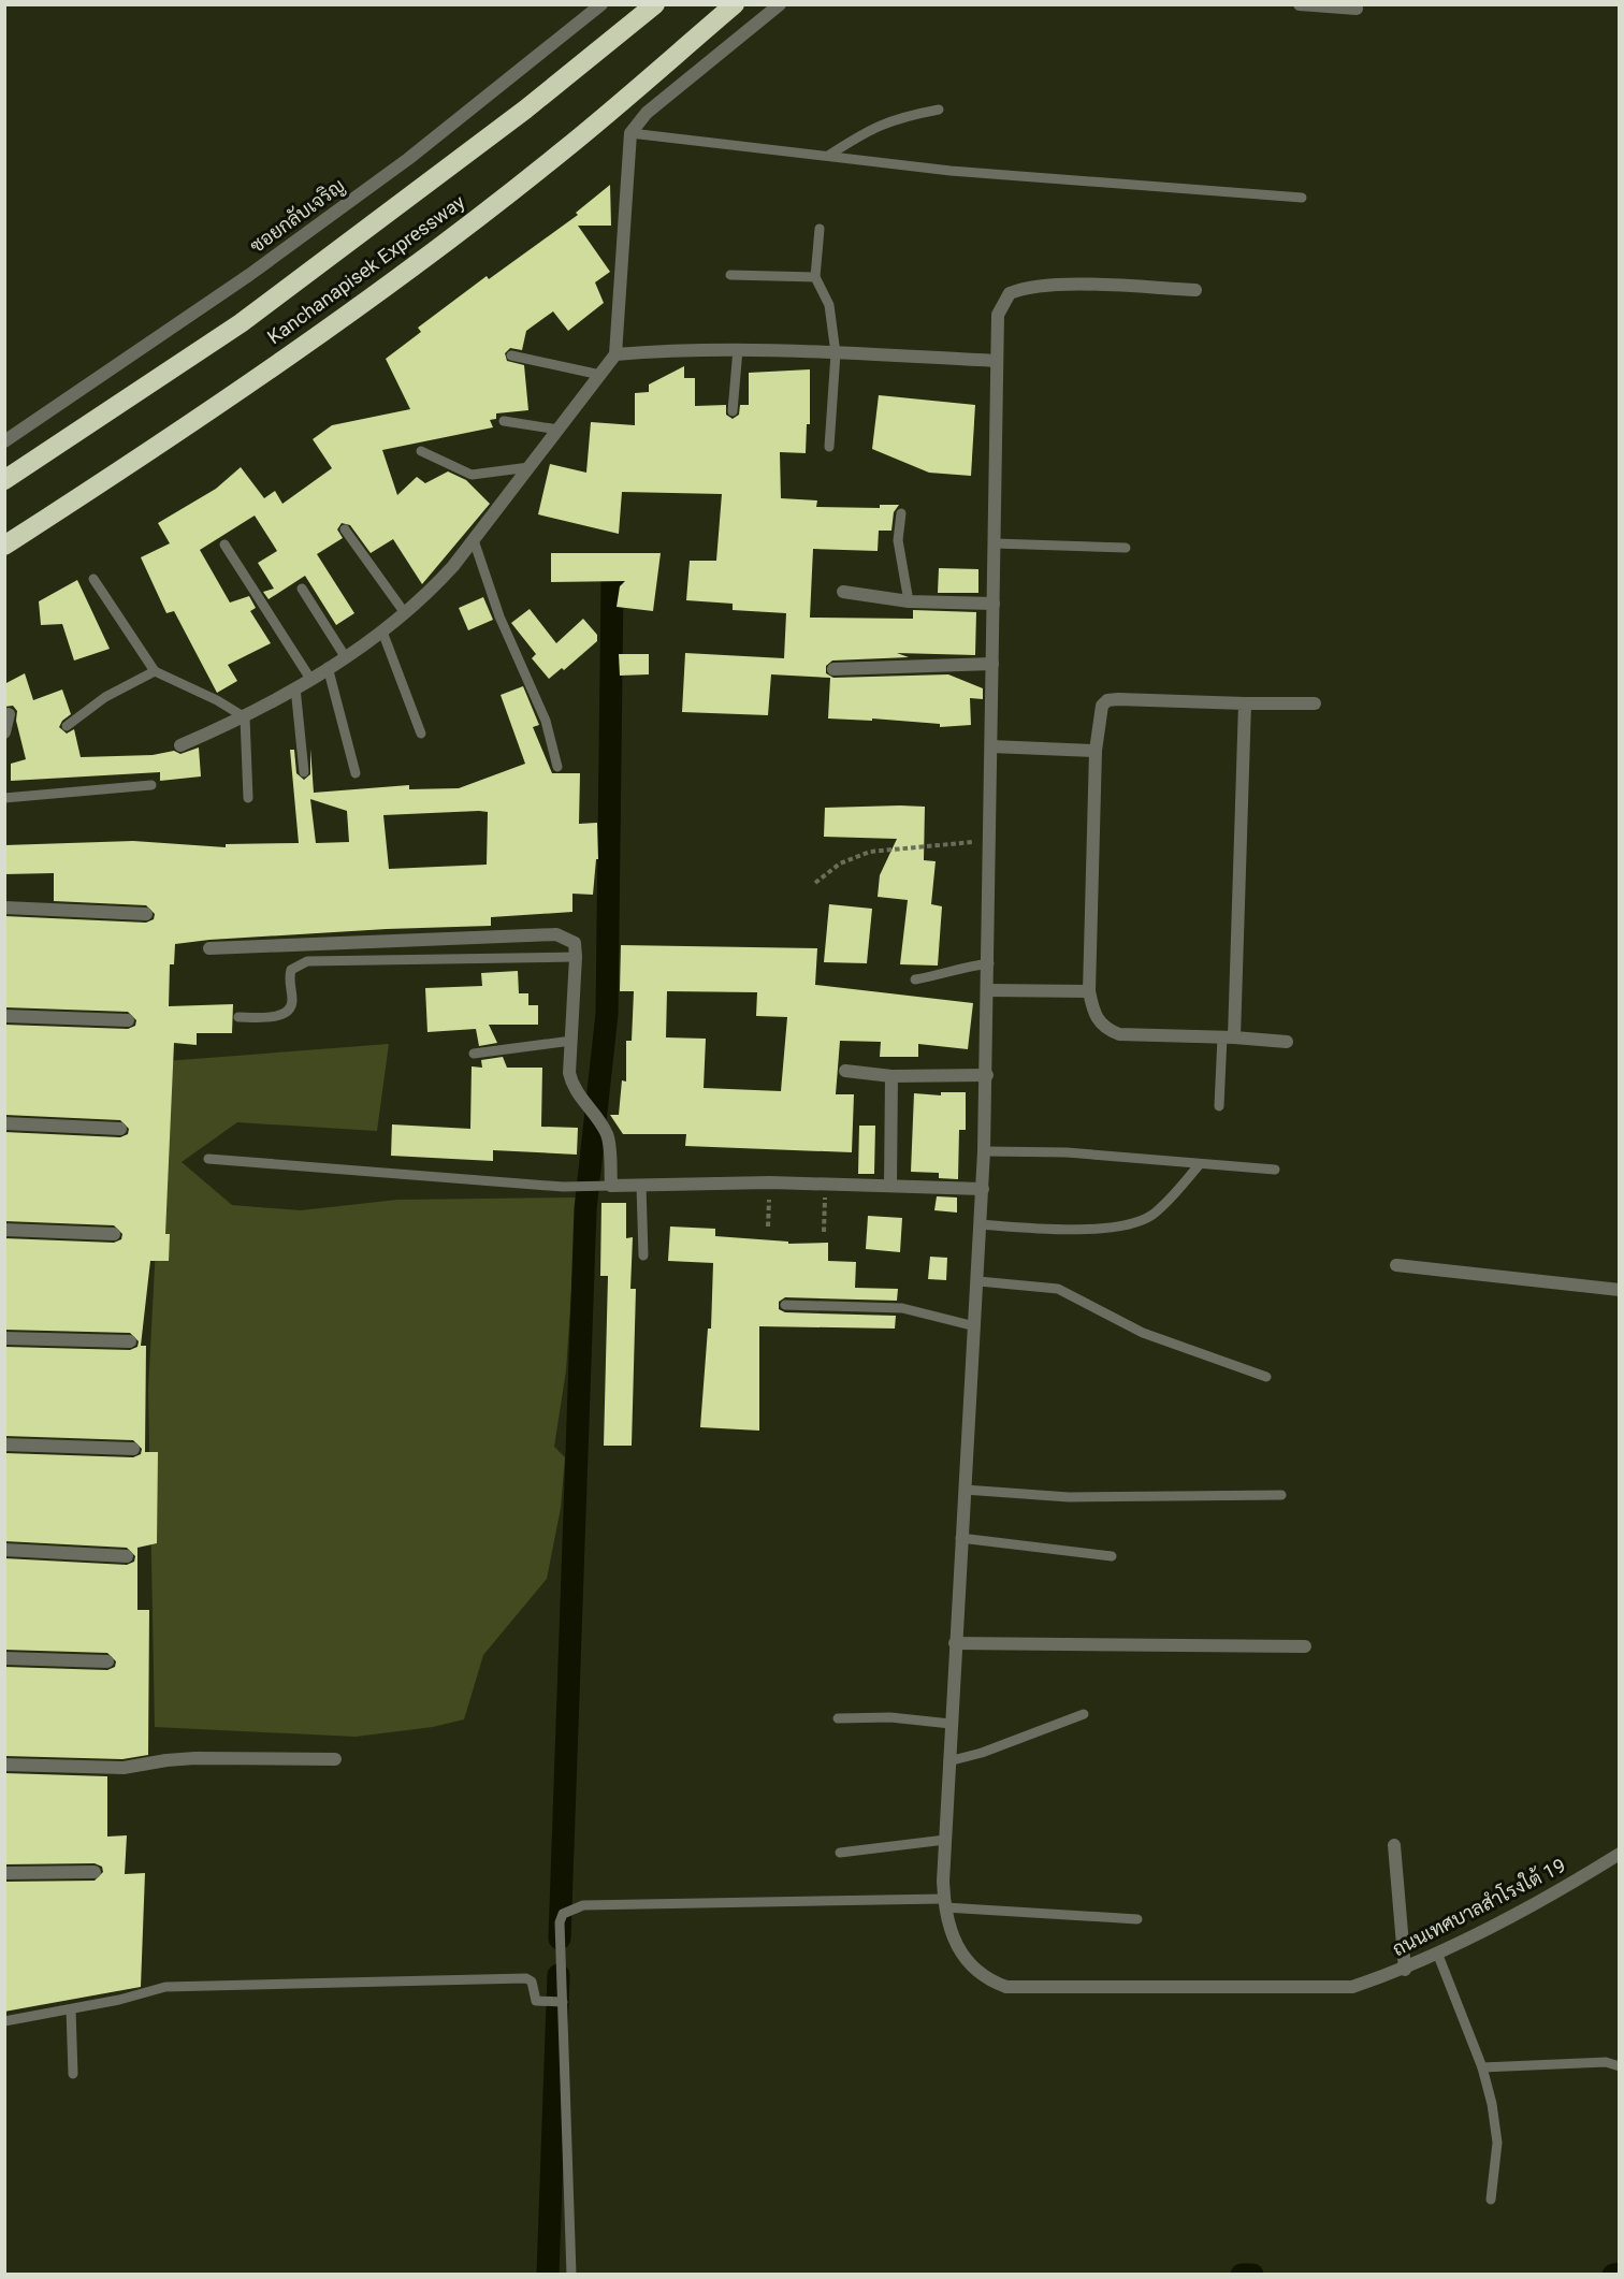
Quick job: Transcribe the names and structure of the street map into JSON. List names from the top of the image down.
{
  "streets": {
    "highway": ["Kanchanapisek Expressway"],
    "street": ["ซอยกลับเจริญ", "ถนนเทศบาลสำโรงใต้ 19"]
  }
}
